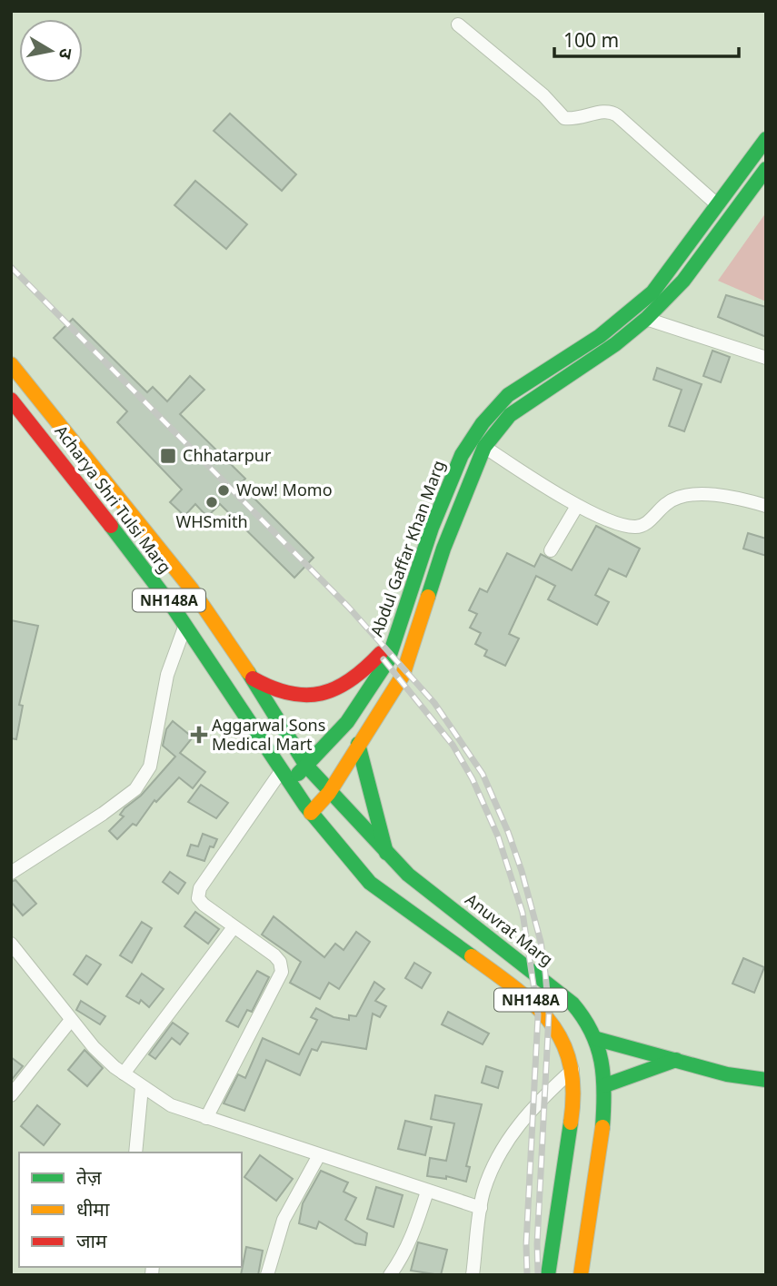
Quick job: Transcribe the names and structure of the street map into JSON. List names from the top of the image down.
{
  "streets": {
    "main road": [
      "Acharya Shri Tulsi Marg",
      "Abdul Gaffar Khan Marg",
      "NH148A",
      "Anuvrat Marg"
    ]
  },
  "crossings": [
    ["Acharya Shri Tulsi Marg", "Abdul Gaffar Khan Marg"],
    ["Acharya Shri Tulsi Marg", "NH148A"],
    ["Acharya Shri Tulsi Marg", "Anuvrat Marg"],
    ["Abdul Gaffar Khan Marg", "NH148A"],
    ["Abdul Gaffar Khan Marg", "Anuvrat Marg"]
  ],
  "places": {
    "transit": ["Chhatarpur"],
    "other": ["Wow! Momo", "WHSmith"],
    "health": ["Aggarwal Sons Medical Mart"]
  },
  "legend": ["तेज़", "धीमा", "जाम"],
  "scale_bar": "100 m",
  "north": "right"
}
